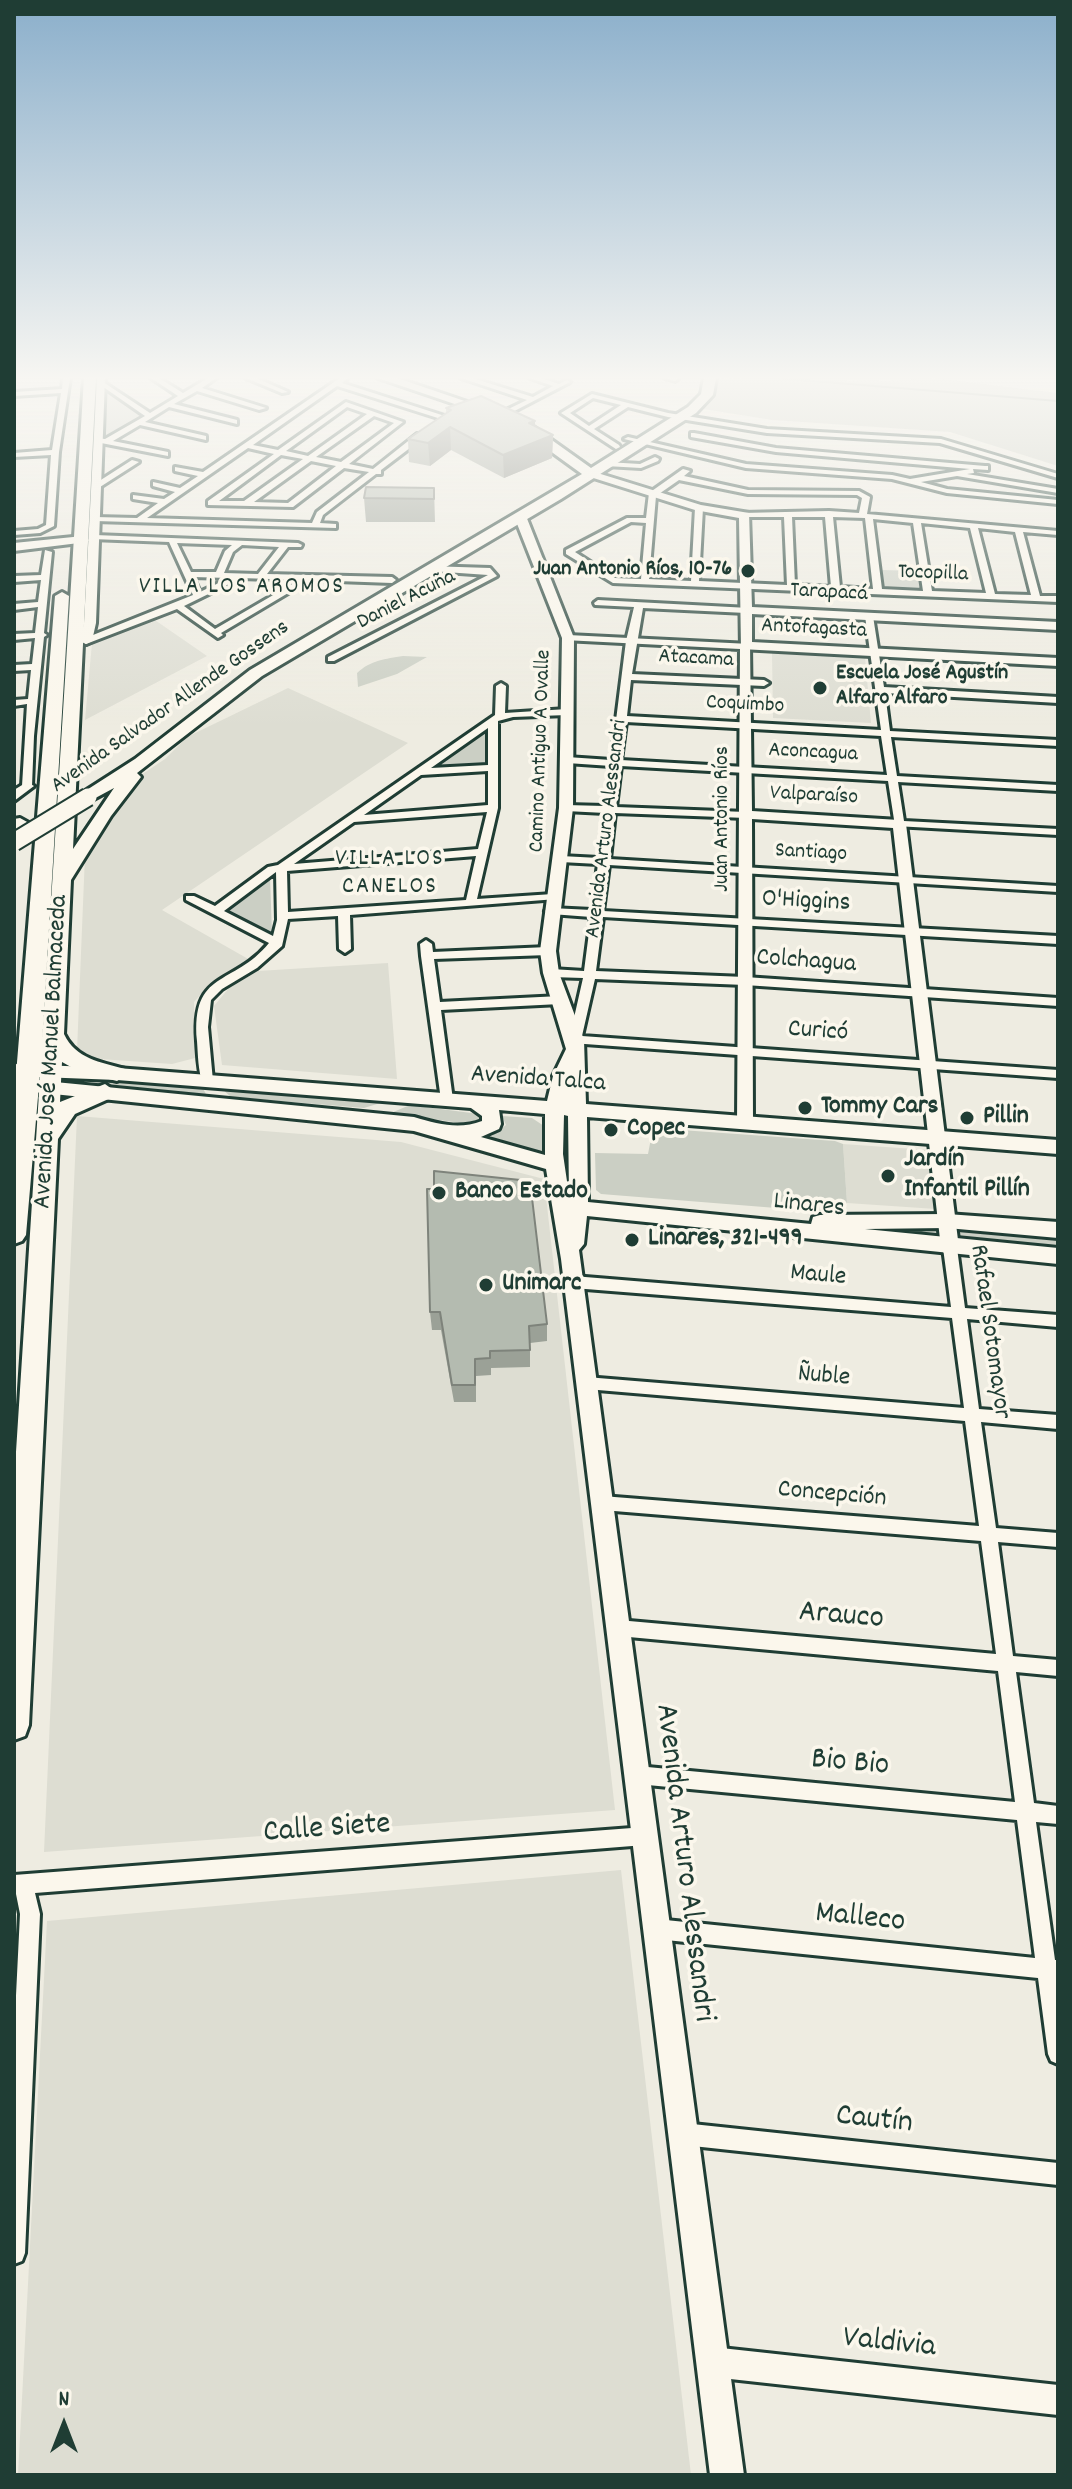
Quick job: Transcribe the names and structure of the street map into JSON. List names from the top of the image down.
{
  "streets": {
    "main road": [
      "Tarapacá",
      "Antofagasta",
      "Avenida Salvador Allende Gossens",
      "Camino Antiguo A Ovalle",
      "Juan Antonio Ríos",
      "Avenida Arturo Alessandri",
      "Avenida José Manuel Balmaceda",
      "Avenida Talca",
      "Linares"
    ],
    "street": [
      "Tocopilla",
      "Daniel Acuña",
      "Atacama",
      "Coquimbo",
      "Aconcagua",
      "Valparaíso",
      "Santiago",
      "O'Higgins",
      "Colchagua",
      "Curicó",
      "Maule",
      "Rafael Sotomayor",
      "Ñuble",
      "Concepción",
      "Arauco",
      "Bio Bio",
      "Calle Siete",
      "Malleco",
      "Cautín",
      "Valdivia"
    ]
  },
  "crossings": [
    ["Tocopilla", "Juan Antonio Ríos"],
    ["Tarapacá", "Juan Antonio Ríos"],
    ["Tarapacá", "Avenida Arturo Alessandri"],
    ["Tarapacá", "Rafael Sotomayor"],
    ["Daniel Acuña", "Avenida Salvador Allende Gossens"],
    ["Antofagasta", "Camino Antiguo A Ovalle"],
    ["Antofagasta", "Juan Antonio Ríos"],
    ["Antofagasta", "Avenida Arturo Alessandri"],
    ["Antofagasta", "Rafael Sotomayor"],
    ["Atacama", "Juan Antonio Ríos"],
    ["Atacama", "Avenida Arturo Alessandri"],
    ["Coquimbo", "Juan Antonio Ríos"],
    ["Coquimbo", "Avenida Arturo Alessandri"],
    ["Coquimbo", "Rafael Sotomayor"],
    ["Avenida Salvador Allende Gossens", "Camino Antiguo A Ovalle"],
    ["Camino Antiguo A Ovalle", "Aconcagua"],
    ["Camino Antiguo A Ovalle", "Valparaíso"],
    ["Camino Antiguo A Ovalle", "Avenida Arturo Alessandri"],
    ["Camino Antiguo A Ovalle", "Santiago"],
    ["Camino Antiguo A Ovalle", "O'Higgins"],
    ["Camino Antiguo A Ovalle", "Colchagua"],
    ["Camino Antiguo A Ovalle", "Curicó"],
    ["Aconcagua", "Juan Antonio Ríos"],
    ["Aconcagua", "Avenida Arturo Alessandri"],
    ["Aconcagua", "Rafael Sotomayor"],
    ["Valparaíso", "Juan Antonio Ríos"],
    ["Valparaíso", "Avenida Arturo Alessandri"],
    ["Valparaíso", "Rafael Sotomayor"],
    ["Juan Antonio Ríos", "Santiago"],
    ["Juan Antonio Ríos", "O'Higgins"],
    ["Juan Antonio Ríos", "Colchagua"],
    ["Juan Antonio Ríos", "Curicó"],
    ["Juan Antonio Ríos", "Avenida Talca"],
    ["Avenida Arturo Alessandri", "Santiago"],
    ["Avenida Arturo Alessandri", "O'Higgins"],
    ["Avenida Arturo Alessandri", "Colchagua"],
    ["Avenida Arturo Alessandri", "Curicó"],
    ["Avenida Arturo Alessandri", "Avenida Talca"],
    ["Avenida Arturo Alessandri", "Linares"],
    ["Avenida Arturo Alessandri", "Maule"],
    ["Avenida Arturo Alessandri", "Ñuble"],
    ["Avenida Arturo Alessandri", "Concepción"],
    ["Avenida Arturo Alessandri", "Arauco"],
    ["Avenida Arturo Alessandri", "Bio Bio"],
    ["Avenida Arturo Alessandri", "Calle Siete"],
    ["Avenida Arturo Alessandri", "Malleco"],
    ["Avenida Arturo Alessandri", "Cautín"],
    ["Avenida Arturo Alessandri", "Valdivia"],
    ["Santiago", "Rafael Sotomayor"],
    ["O'Higgins", "Rafael Sotomayor"],
    ["Colchagua", "Rafael Sotomayor"],
    ["Curicó", "Rafael Sotomayor"],
    ["Avenida José Manuel Balmaceda", "Avenida Talca"],
    ["Avenida Talca", "Rafael Sotomayor"],
    ["Linares", "Rafael Sotomayor"],
    ["Maule", "Rafael Sotomayor"],
    ["Rafael Sotomayor", "Ñuble"],
    ["Rafael Sotomayor", "Concepción"],
    ["Rafael Sotomayor", "Arauco"],
    ["Rafael Sotomayor", "Bio Bio"],
    ["Rafael Sotomayor", "Malleco"]
  ],
  "districts": ["VILLA LOS AROMOS", "VILLA LOS CANELOS"],
  "places": [
    "Juan Antonio Ríos, 10-76",
    "Escuela José Agustín Alfaro Alfaro",
    "Tommy Cars",
    "Pillin",
    "Copec",
    "Jardín Infantil Pillín",
    "Banco Estado",
    "Linares, 321-499",
    "Unimarc"
  ],
  "north": "top"
}
